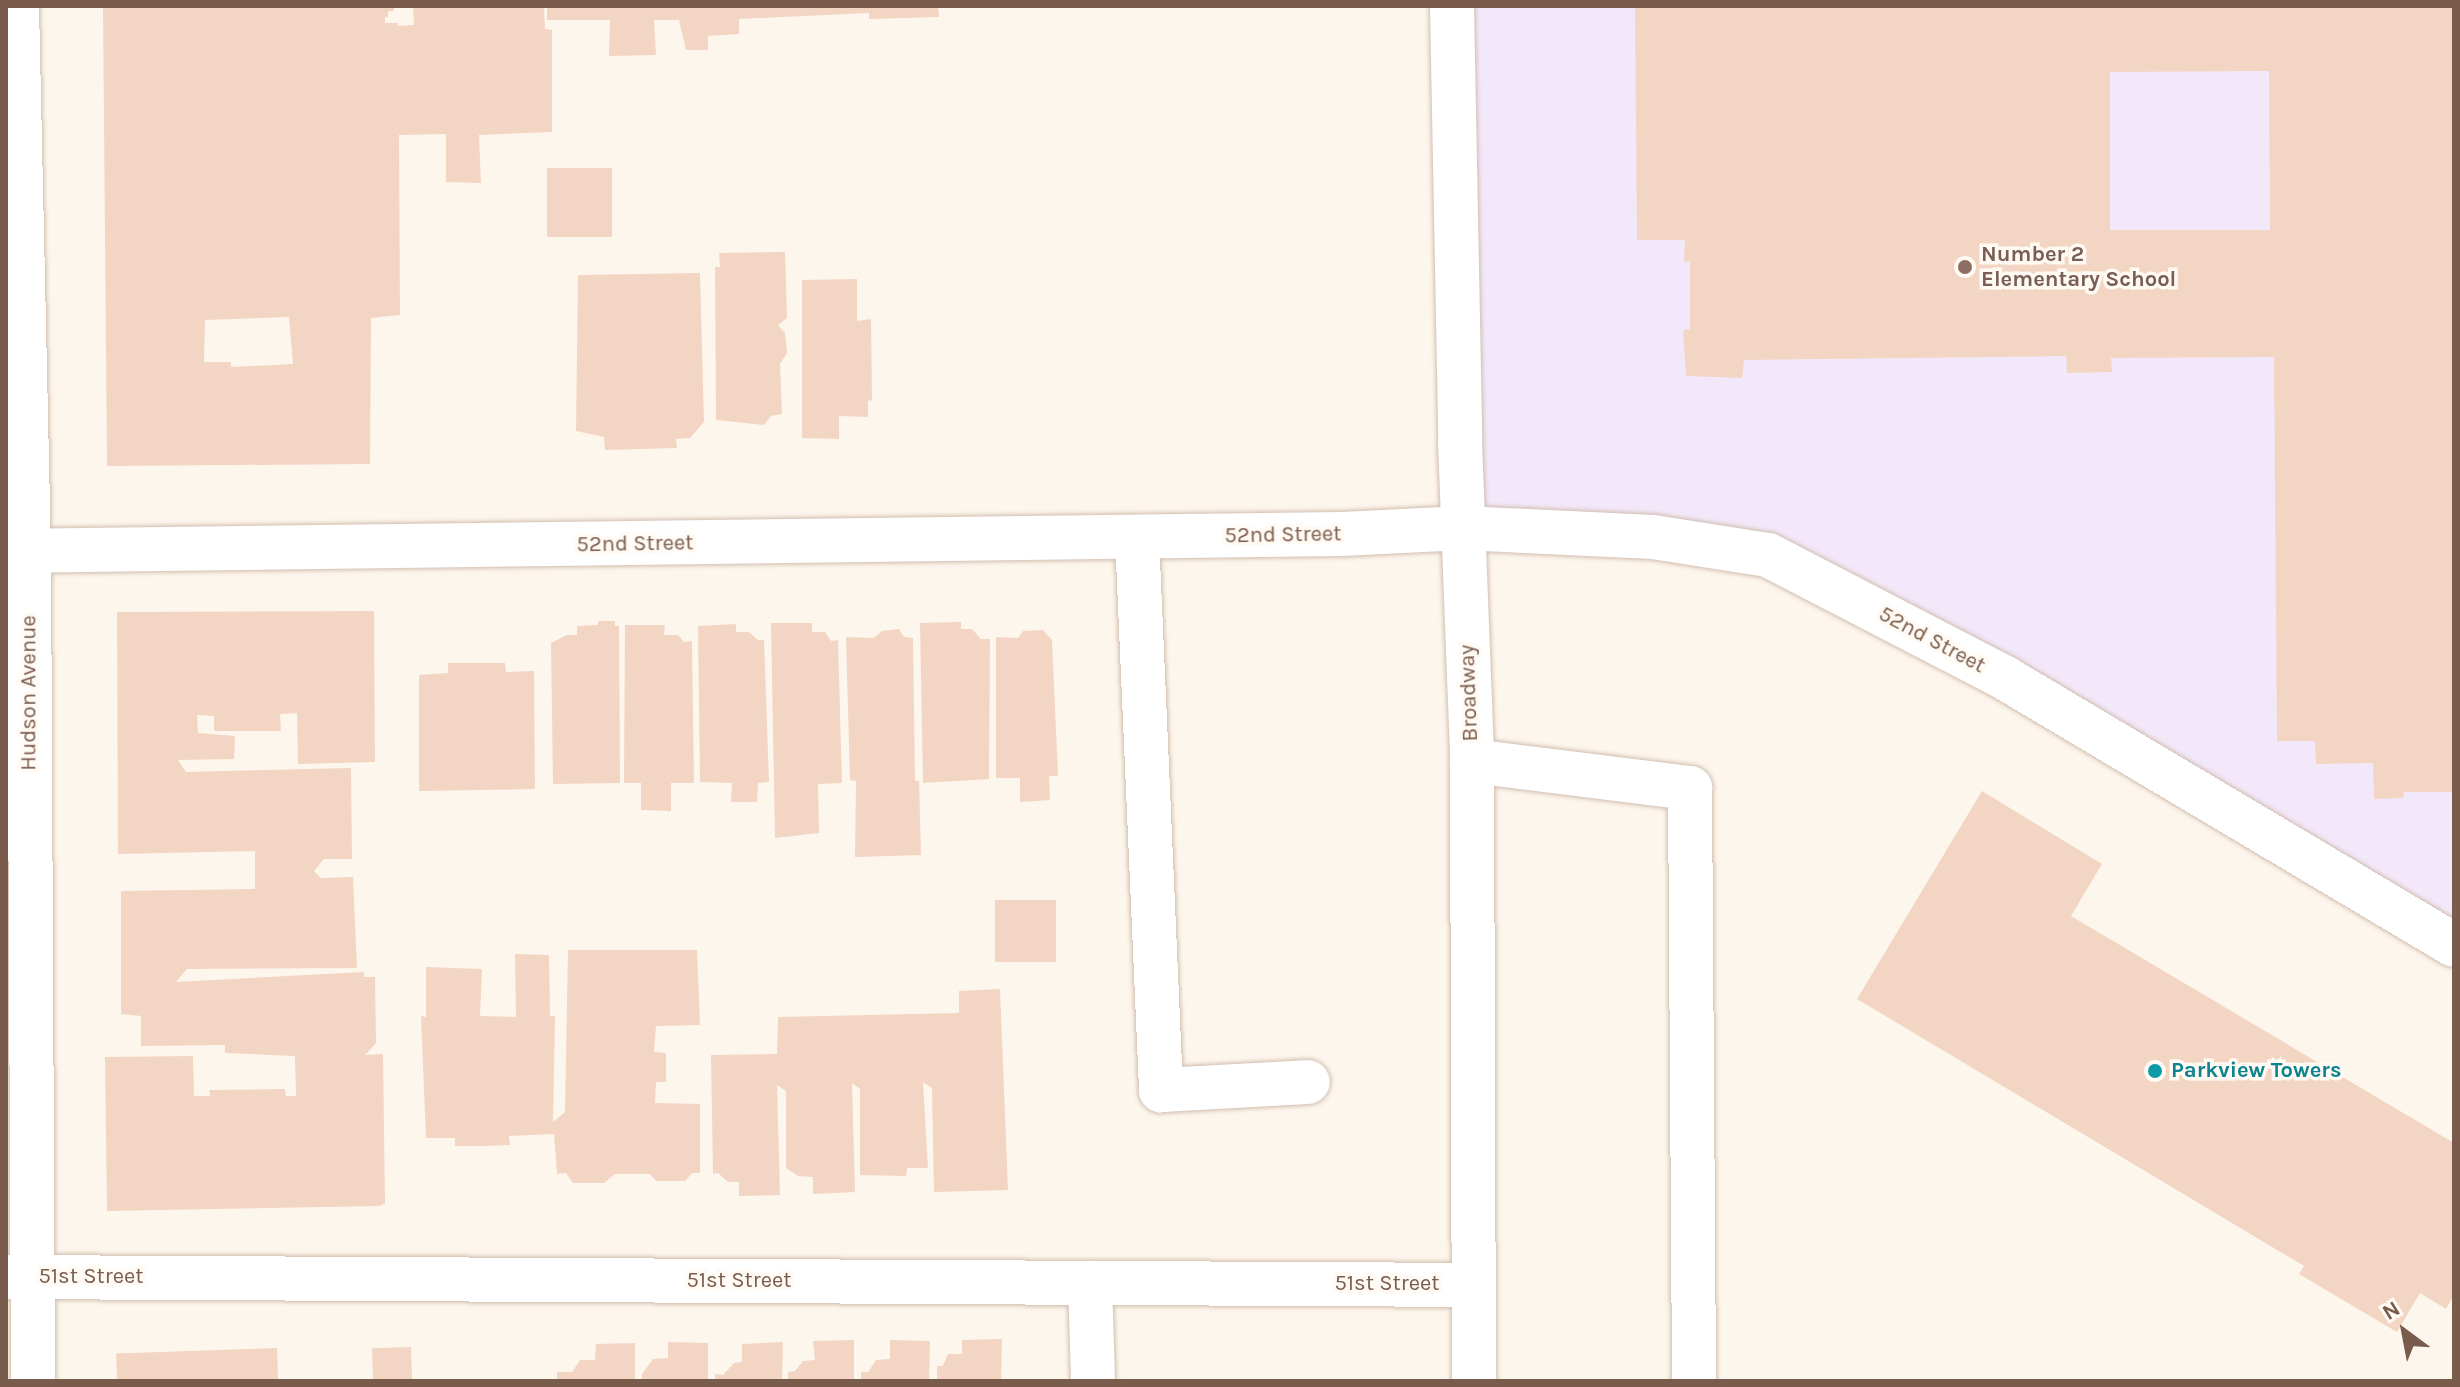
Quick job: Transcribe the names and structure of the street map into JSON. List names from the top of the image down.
{
  "streets": {
    "street": [
      "52nd Street",
      "Hudson Avenue",
      "Broadway",
      "51st Street"
    ]
  },
  "crossings": [
    ["52nd Street", "Hudson Avenue"],
    ["52nd Street", "Broadway"],
    ["Hudson Avenue", "51st Street"],
    ["Broadway", "51st Street"]
  ],
  "places": ["Number 2 Elementary School", "Parkview Towers"],
  "north": "top left"
}
